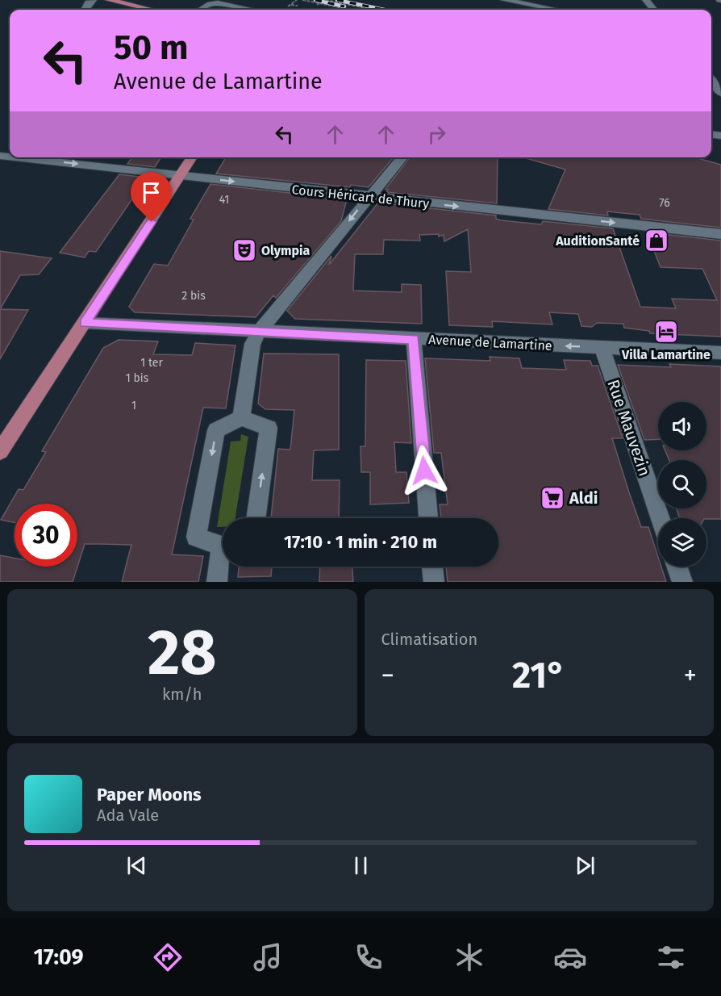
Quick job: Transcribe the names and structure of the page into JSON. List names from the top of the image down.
{
  "streets": {
    "street": ["Cours Héricart de Thury", "Avenue de Lamartine", "Rue Mauvezin"]
  },
  "crossings": [
    ["Avenue de Lamartine", "Rue Mauvezin"]
  ],
  "one_way": ["Cours Héricart de Thury"],
  "places": {
    "shop": ["AuditionSanté"],
    "theatre": ["Olympia"],
    "hotel": ["Villa Lamartine"],
    "supermarket": ["Aldi"]
  },
  "house_numbers": [
    "41",
    "76",
    "2 bis",
    "1 ter",
    "1 bis",
    "1"
  ],
  "page": {
    "turn": ["50 m", "Avenue de Lamartine"],
    "limit": "30",
    "trip": "17:10 · 1 min · 210 m",
    "tile": [
      ["28", "km/h"],
      "Climatisation"
    ],
    "heat": ["−", "21°", "+"],
    "song": ["Paper Moons", "Ada Vale"],
    "tabs": "17:09"
  }
}
